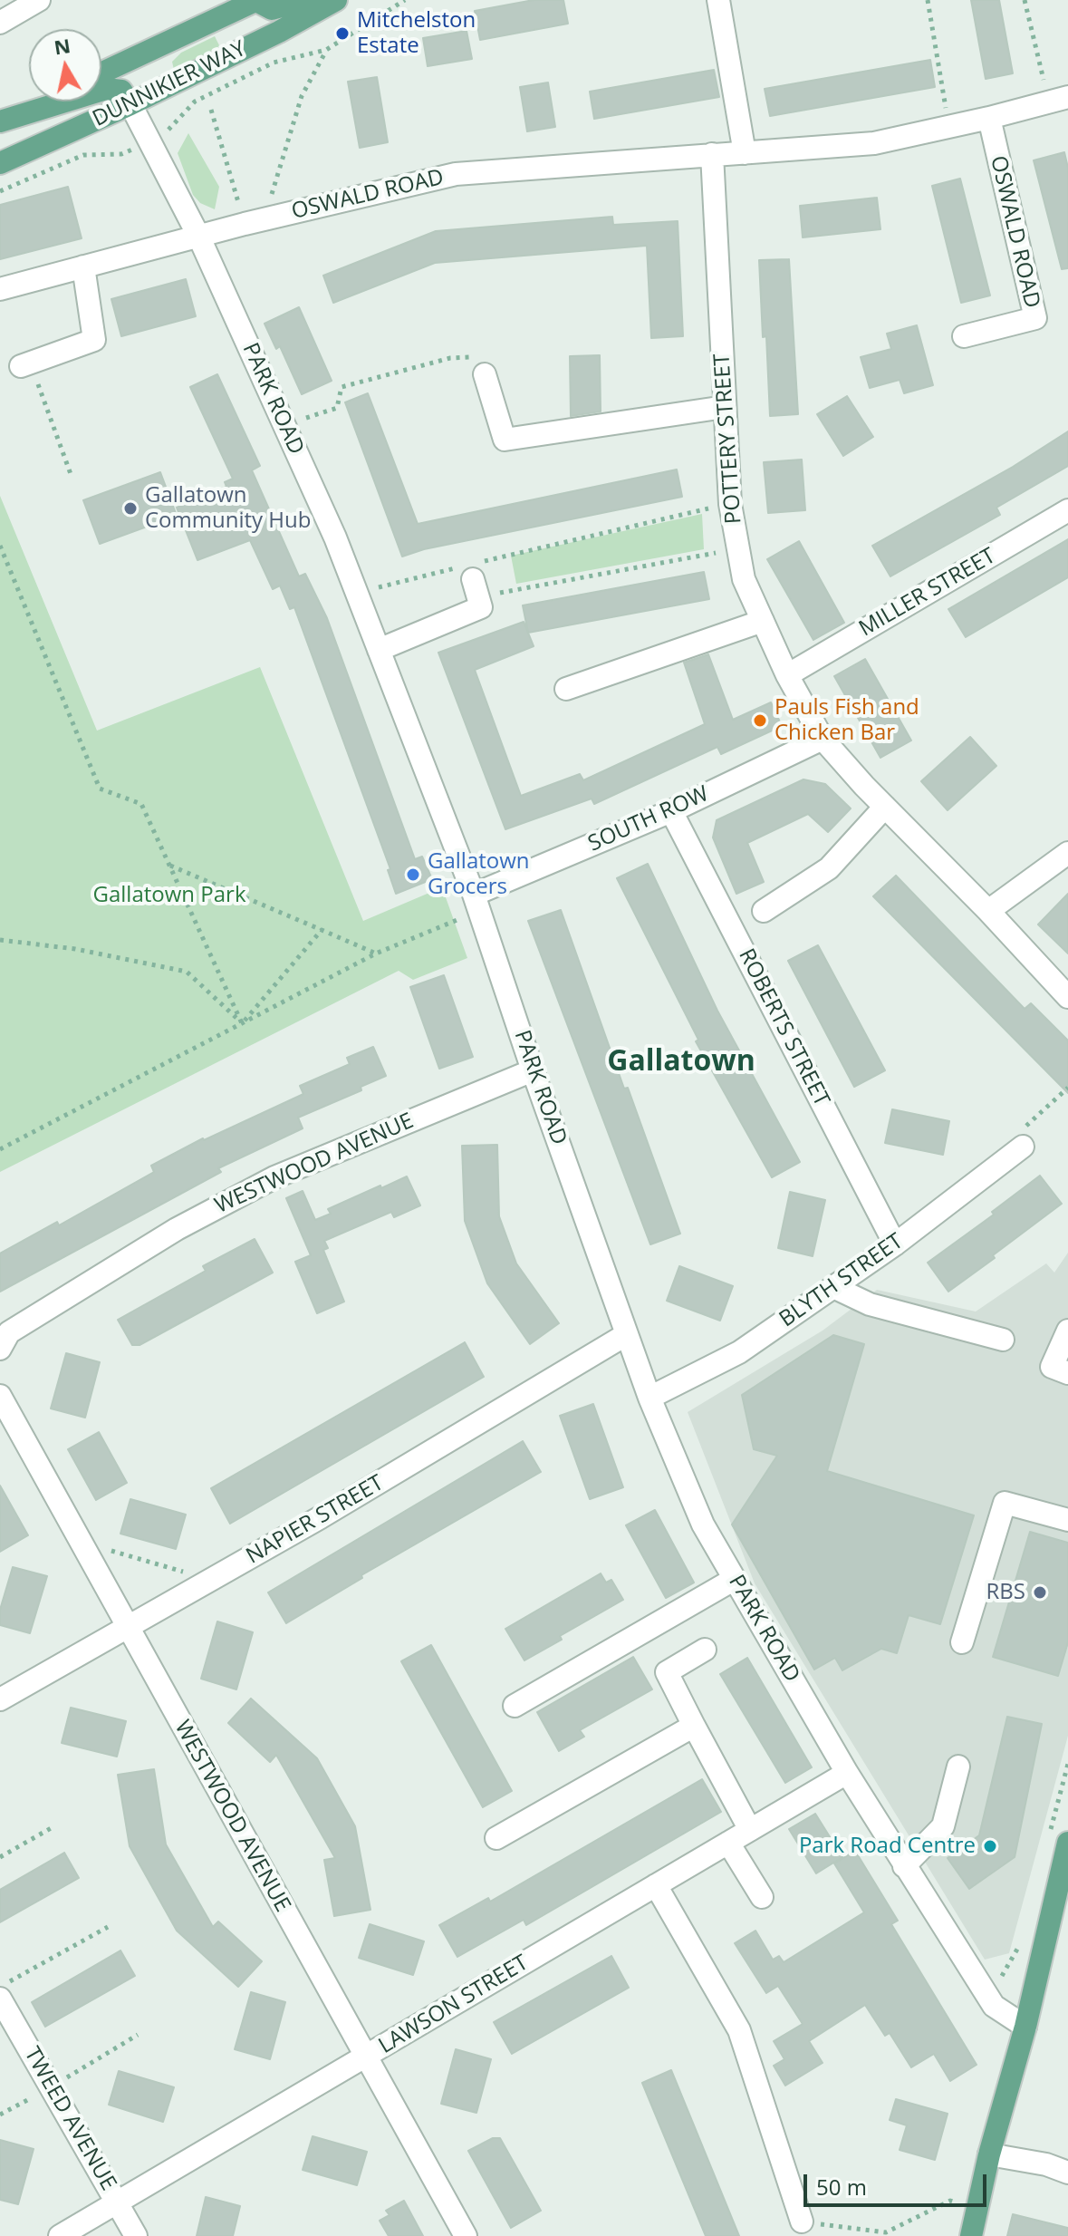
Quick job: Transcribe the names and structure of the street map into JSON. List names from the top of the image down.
{
  "streets": {
    "main road": ["DUNNIKIER WAY"],
    "street": [
      "OSWALD ROAD",
      "PARK ROAD",
      "POTTERY STREET",
      "MILLER STREET",
      "SOUTH ROW",
      "ROBERTS STREET",
      "WESTWOOD AVENUE",
      "BLYTH STREET",
      "NAPIER STREET",
      "LAWSON STREET",
      "TWEED AVENUE"
    ]
  },
  "crossings": [
    ["DUNNIKIER WAY", "PARK ROAD"],
    ["OSWALD ROAD", "PARK ROAD"],
    ["OSWALD ROAD", "POTTERY STREET"],
    ["PARK ROAD", "SOUTH ROW"],
    ["PARK ROAD", "WESTWOOD AVENUE"],
    ["PARK ROAD", "BLYTH STREET"],
    ["PARK ROAD", "NAPIER STREET"],
    ["PARK ROAD", "LAWSON STREET"],
    ["POTTERY STREET", "MILLER STREET"],
    ["POTTERY STREET", "SOUTH ROW"],
    ["SOUTH ROW", "ROBERTS STREET"],
    ["ROBERTS STREET", "BLYTH STREET"],
    ["WESTWOOD AVENUE", "NAPIER STREET"],
    ["WESTWOOD AVENUE", "LAWSON STREET"],
    ["LAWSON STREET", "TWEED AVENUE"]
  ],
  "districts": ["Gallatown"],
  "parks": ["Gallatown Park"],
  "places": [
    "Mitchelston Estate",
    "Gallatown Community Hub",
    "Pauls Fish and Chicken Bar",
    "Gallatown Grocers",
    "RBS",
    "Park Road Centre"
  ],
  "scale_bar": "50 m",
  "north": "top"
}
